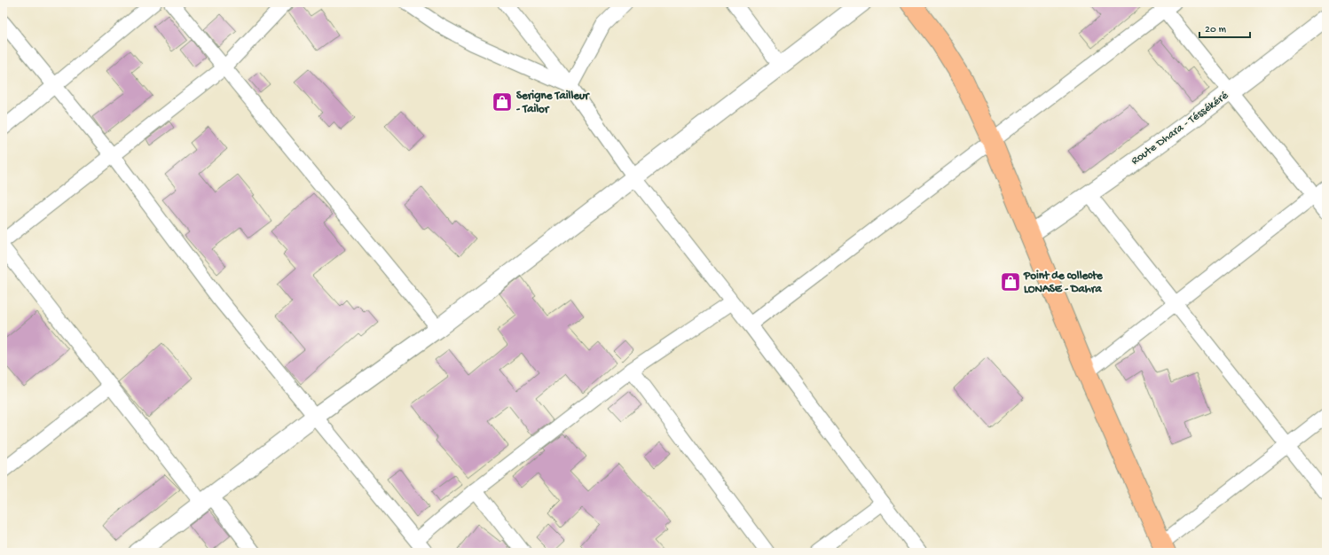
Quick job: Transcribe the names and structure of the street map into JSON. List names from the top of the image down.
{
  "streets": {
    "street": ["Route Dhara - Téssékéré"]
  },
  "places": {
    "shop": ["Serigne Tailleur - Tailor", "Point de collecte LONASE - Dahra"]
  },
  "scale_bar": "20 m"
}
